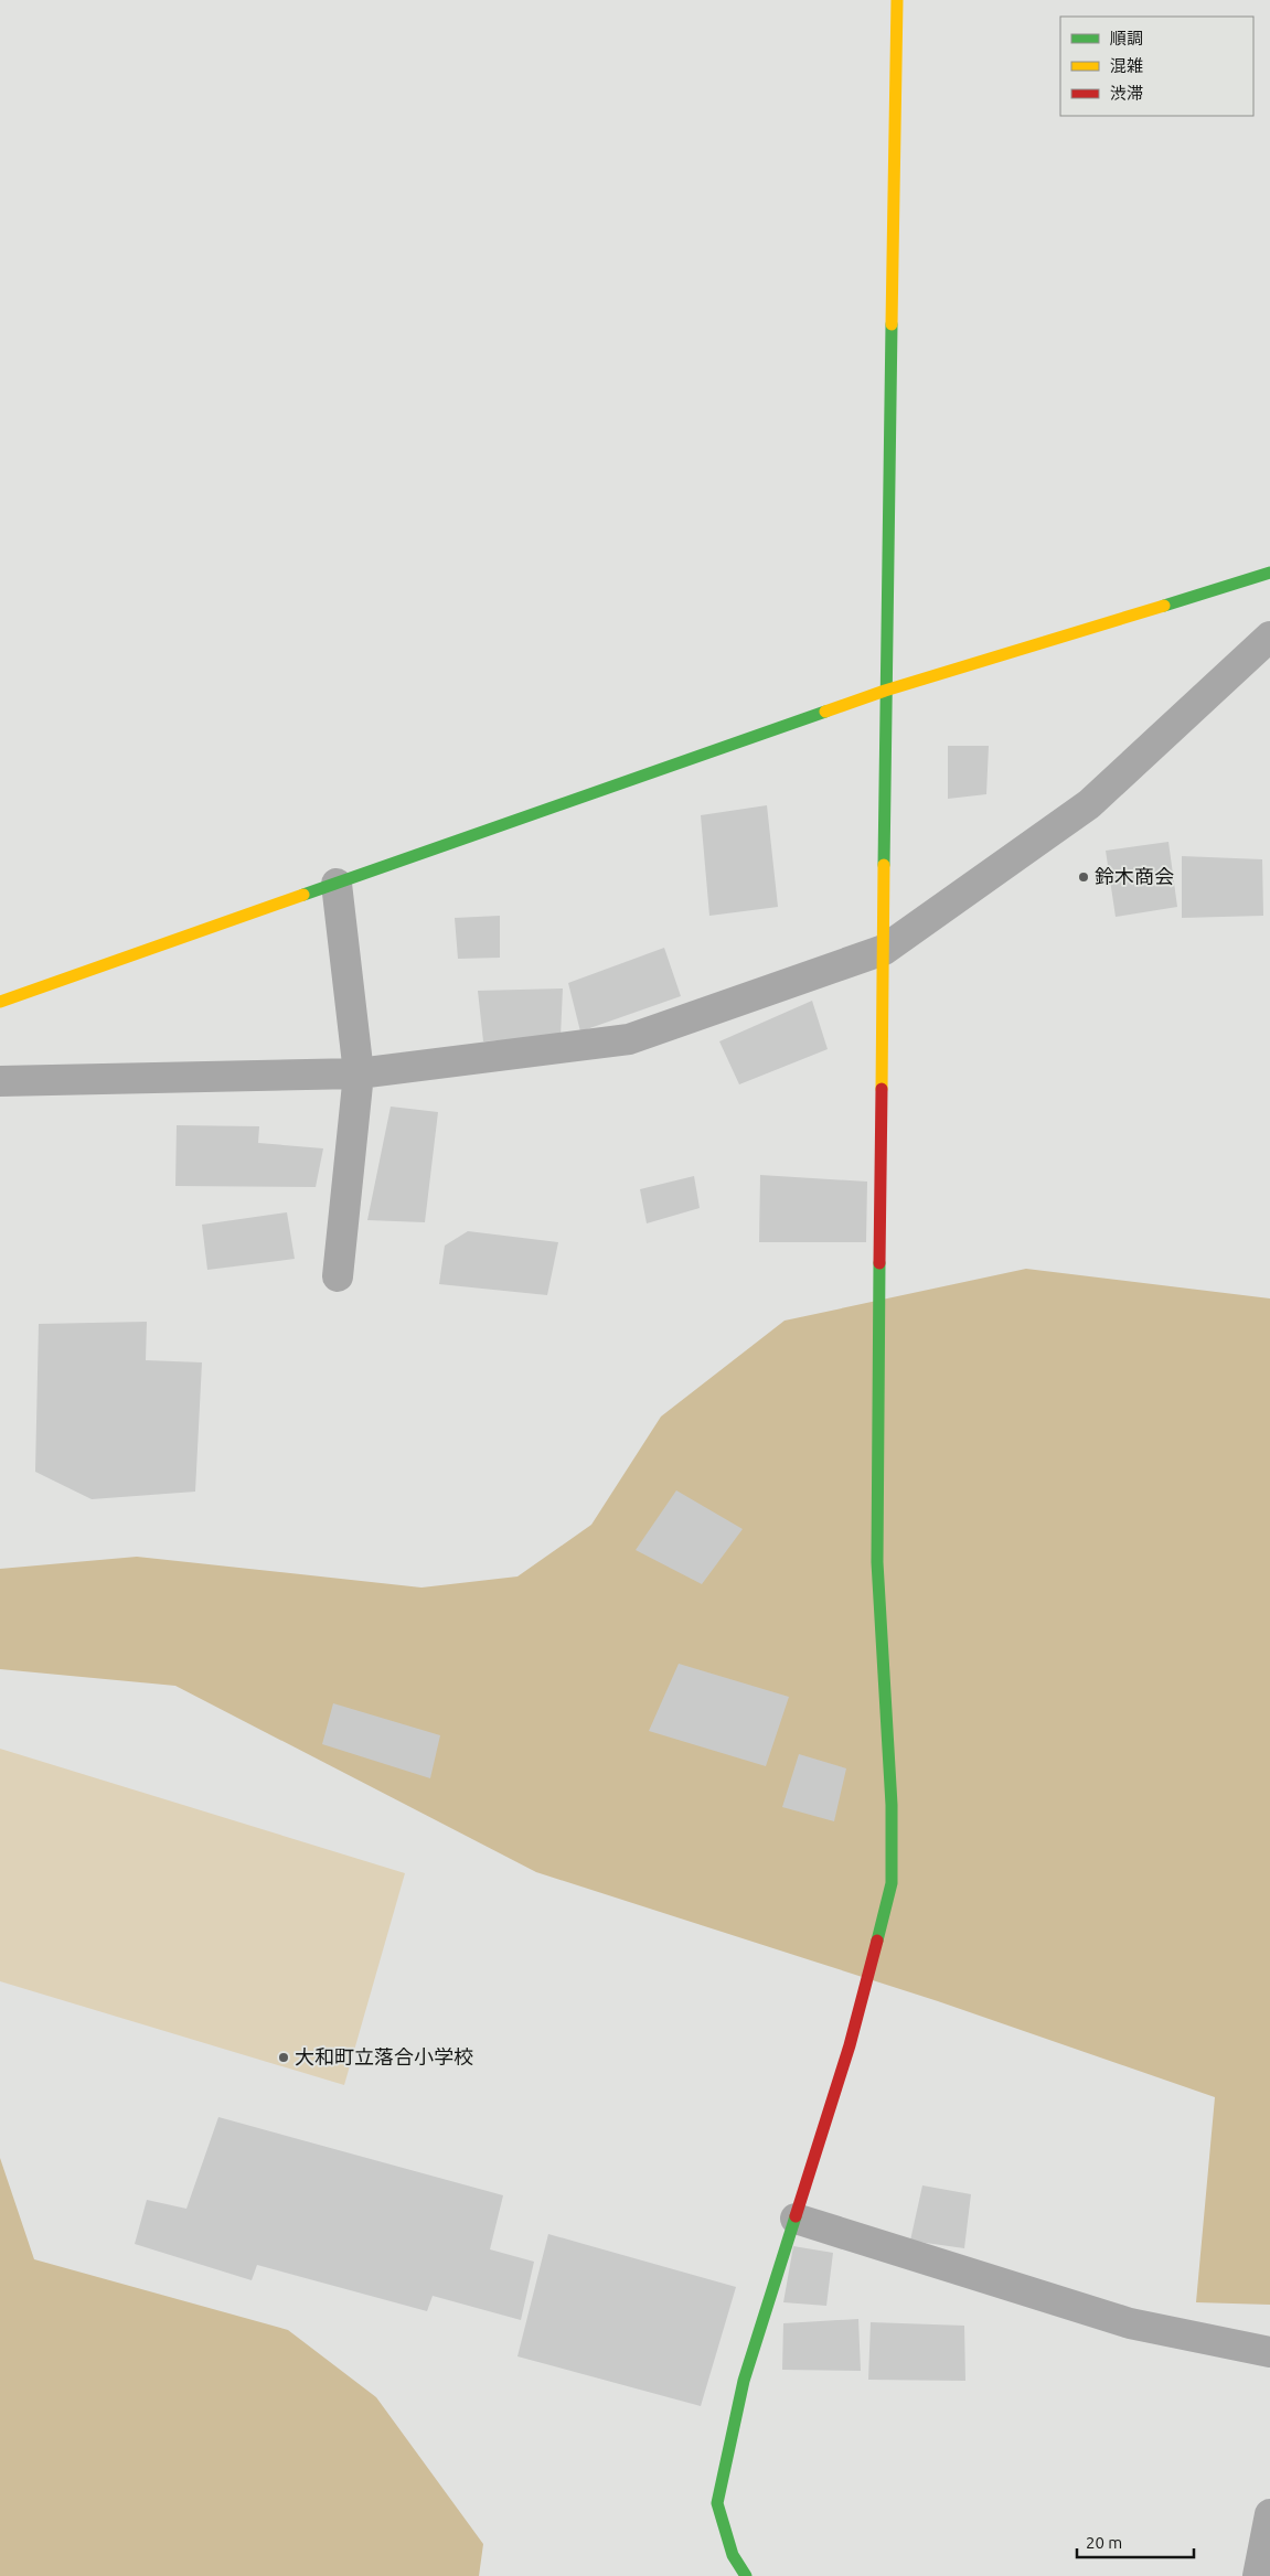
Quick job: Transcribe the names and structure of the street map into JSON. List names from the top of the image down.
{
  "places": ["鈴木商会", "大和町立落合小学校"],
  "legend": ["順調", "混雑", "渋滞"],
  "scale_bar": "20 m"
}
